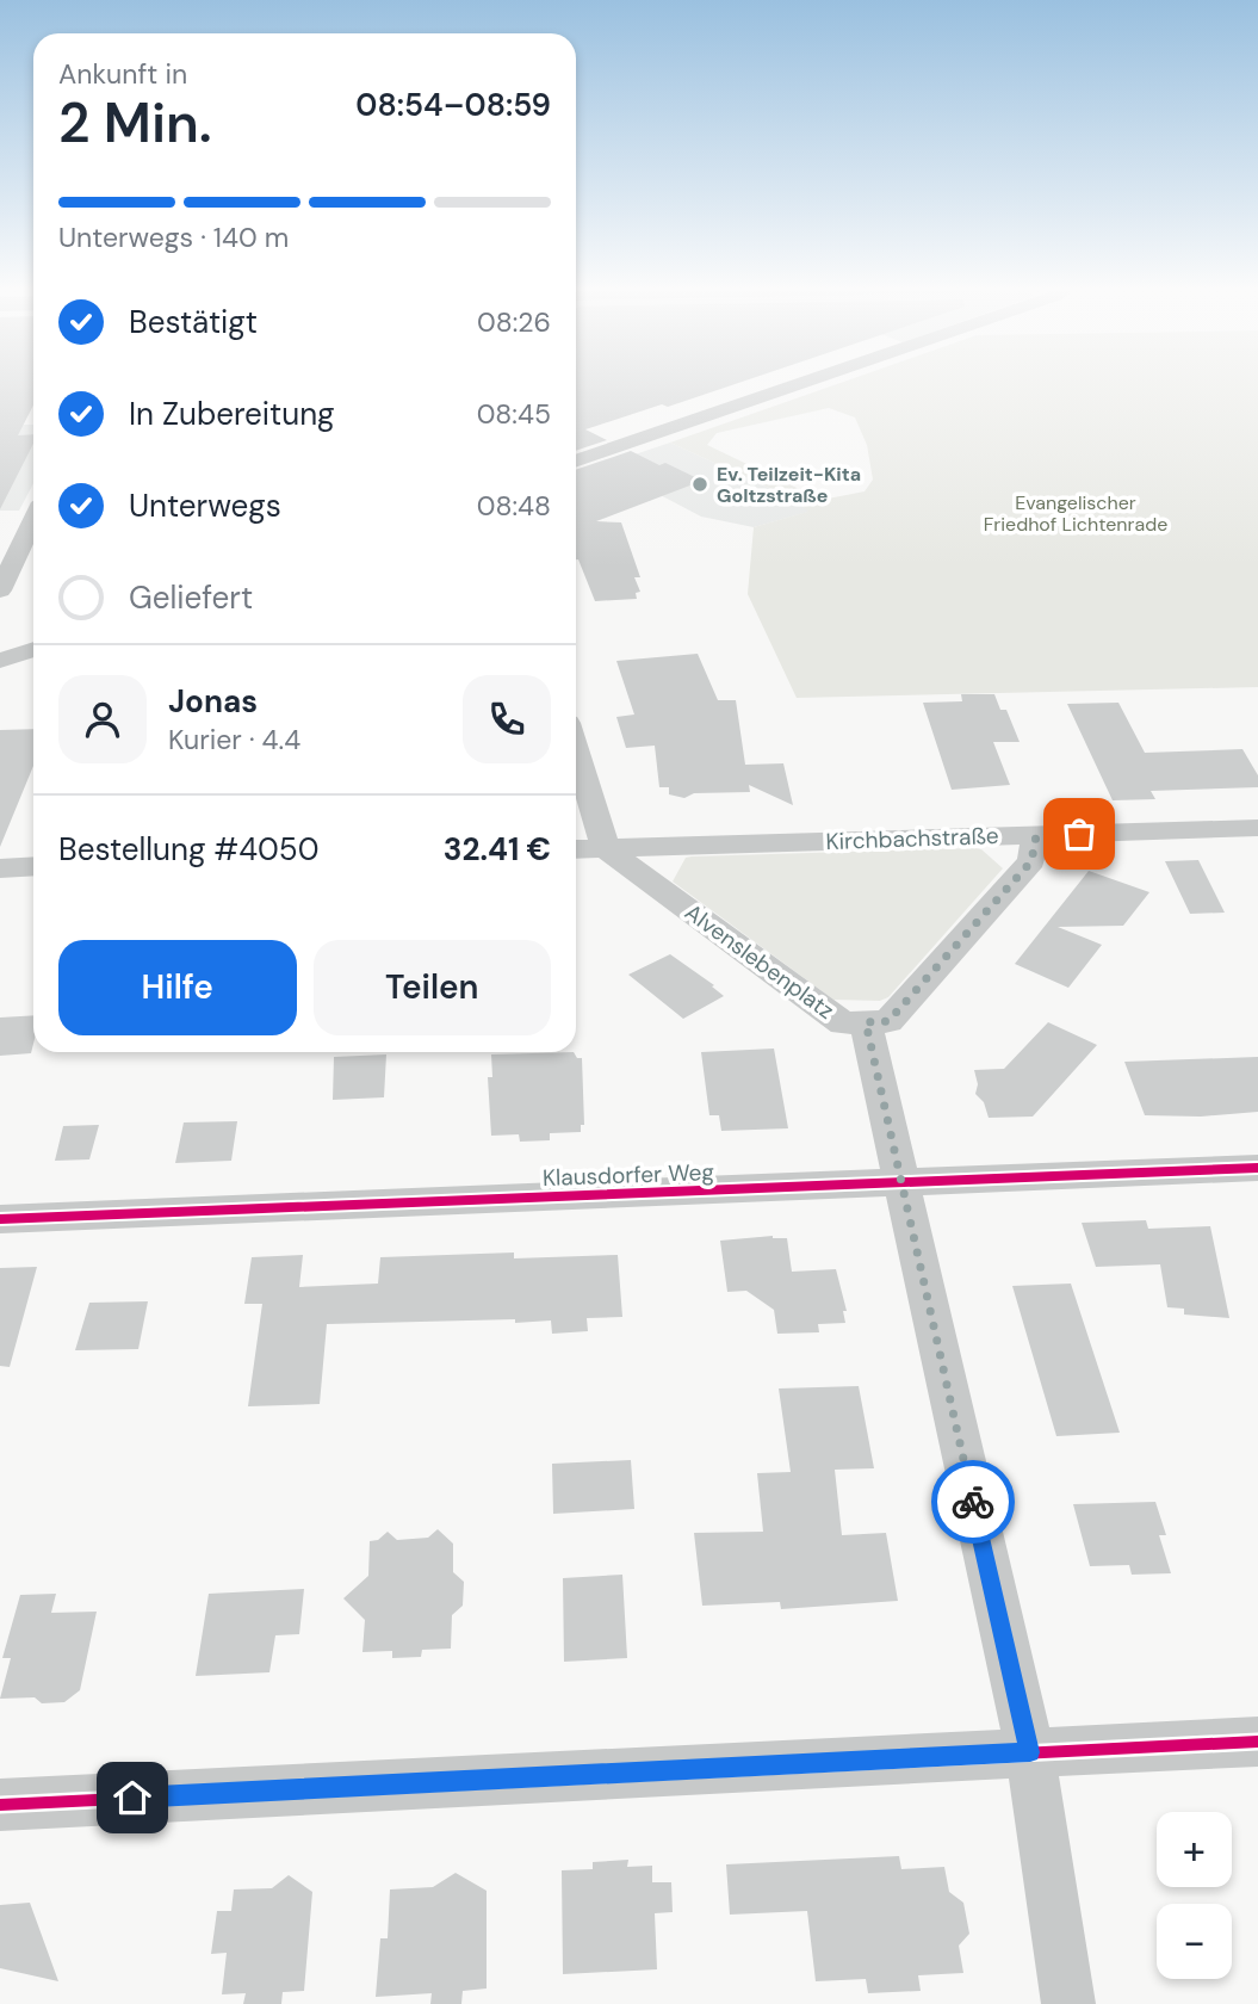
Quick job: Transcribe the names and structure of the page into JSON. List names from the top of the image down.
{
  "streets": {
    "street": ["Kirchbachstraße", "Alvenslebenplatz", "Klausdorfer Weg"]
  },
  "crossings": [
    ["Kirchbachstraße", "Alvenslebenplatz"]
  ],
  "parks": ["Evangelischer Friedhof Lichtenrade"],
  "places": ["Ev. Teilzeit-Kita Goltzstraße"],
  "page": {
    "heading": ["2 Min.", "Ankunft in", "08:54–08:59"],
    "panel": [
      "Jonas",
      "Kurier · 4.4",
      "Bestellung #4050",
      "32.41 €"
    ],
    "bar": "Unterwegs · 140 m",
    "list": [
      ["Bestätigt", "08:26"],
      ["In Zubereitung", "08:45"],
      ["Unterwegs", "08:48"],
      "Geliefert"
    ],
    "buttons": ["Hilfe", "Teilen"],
    "map_buttons": ["+", "−"]
  }
}
